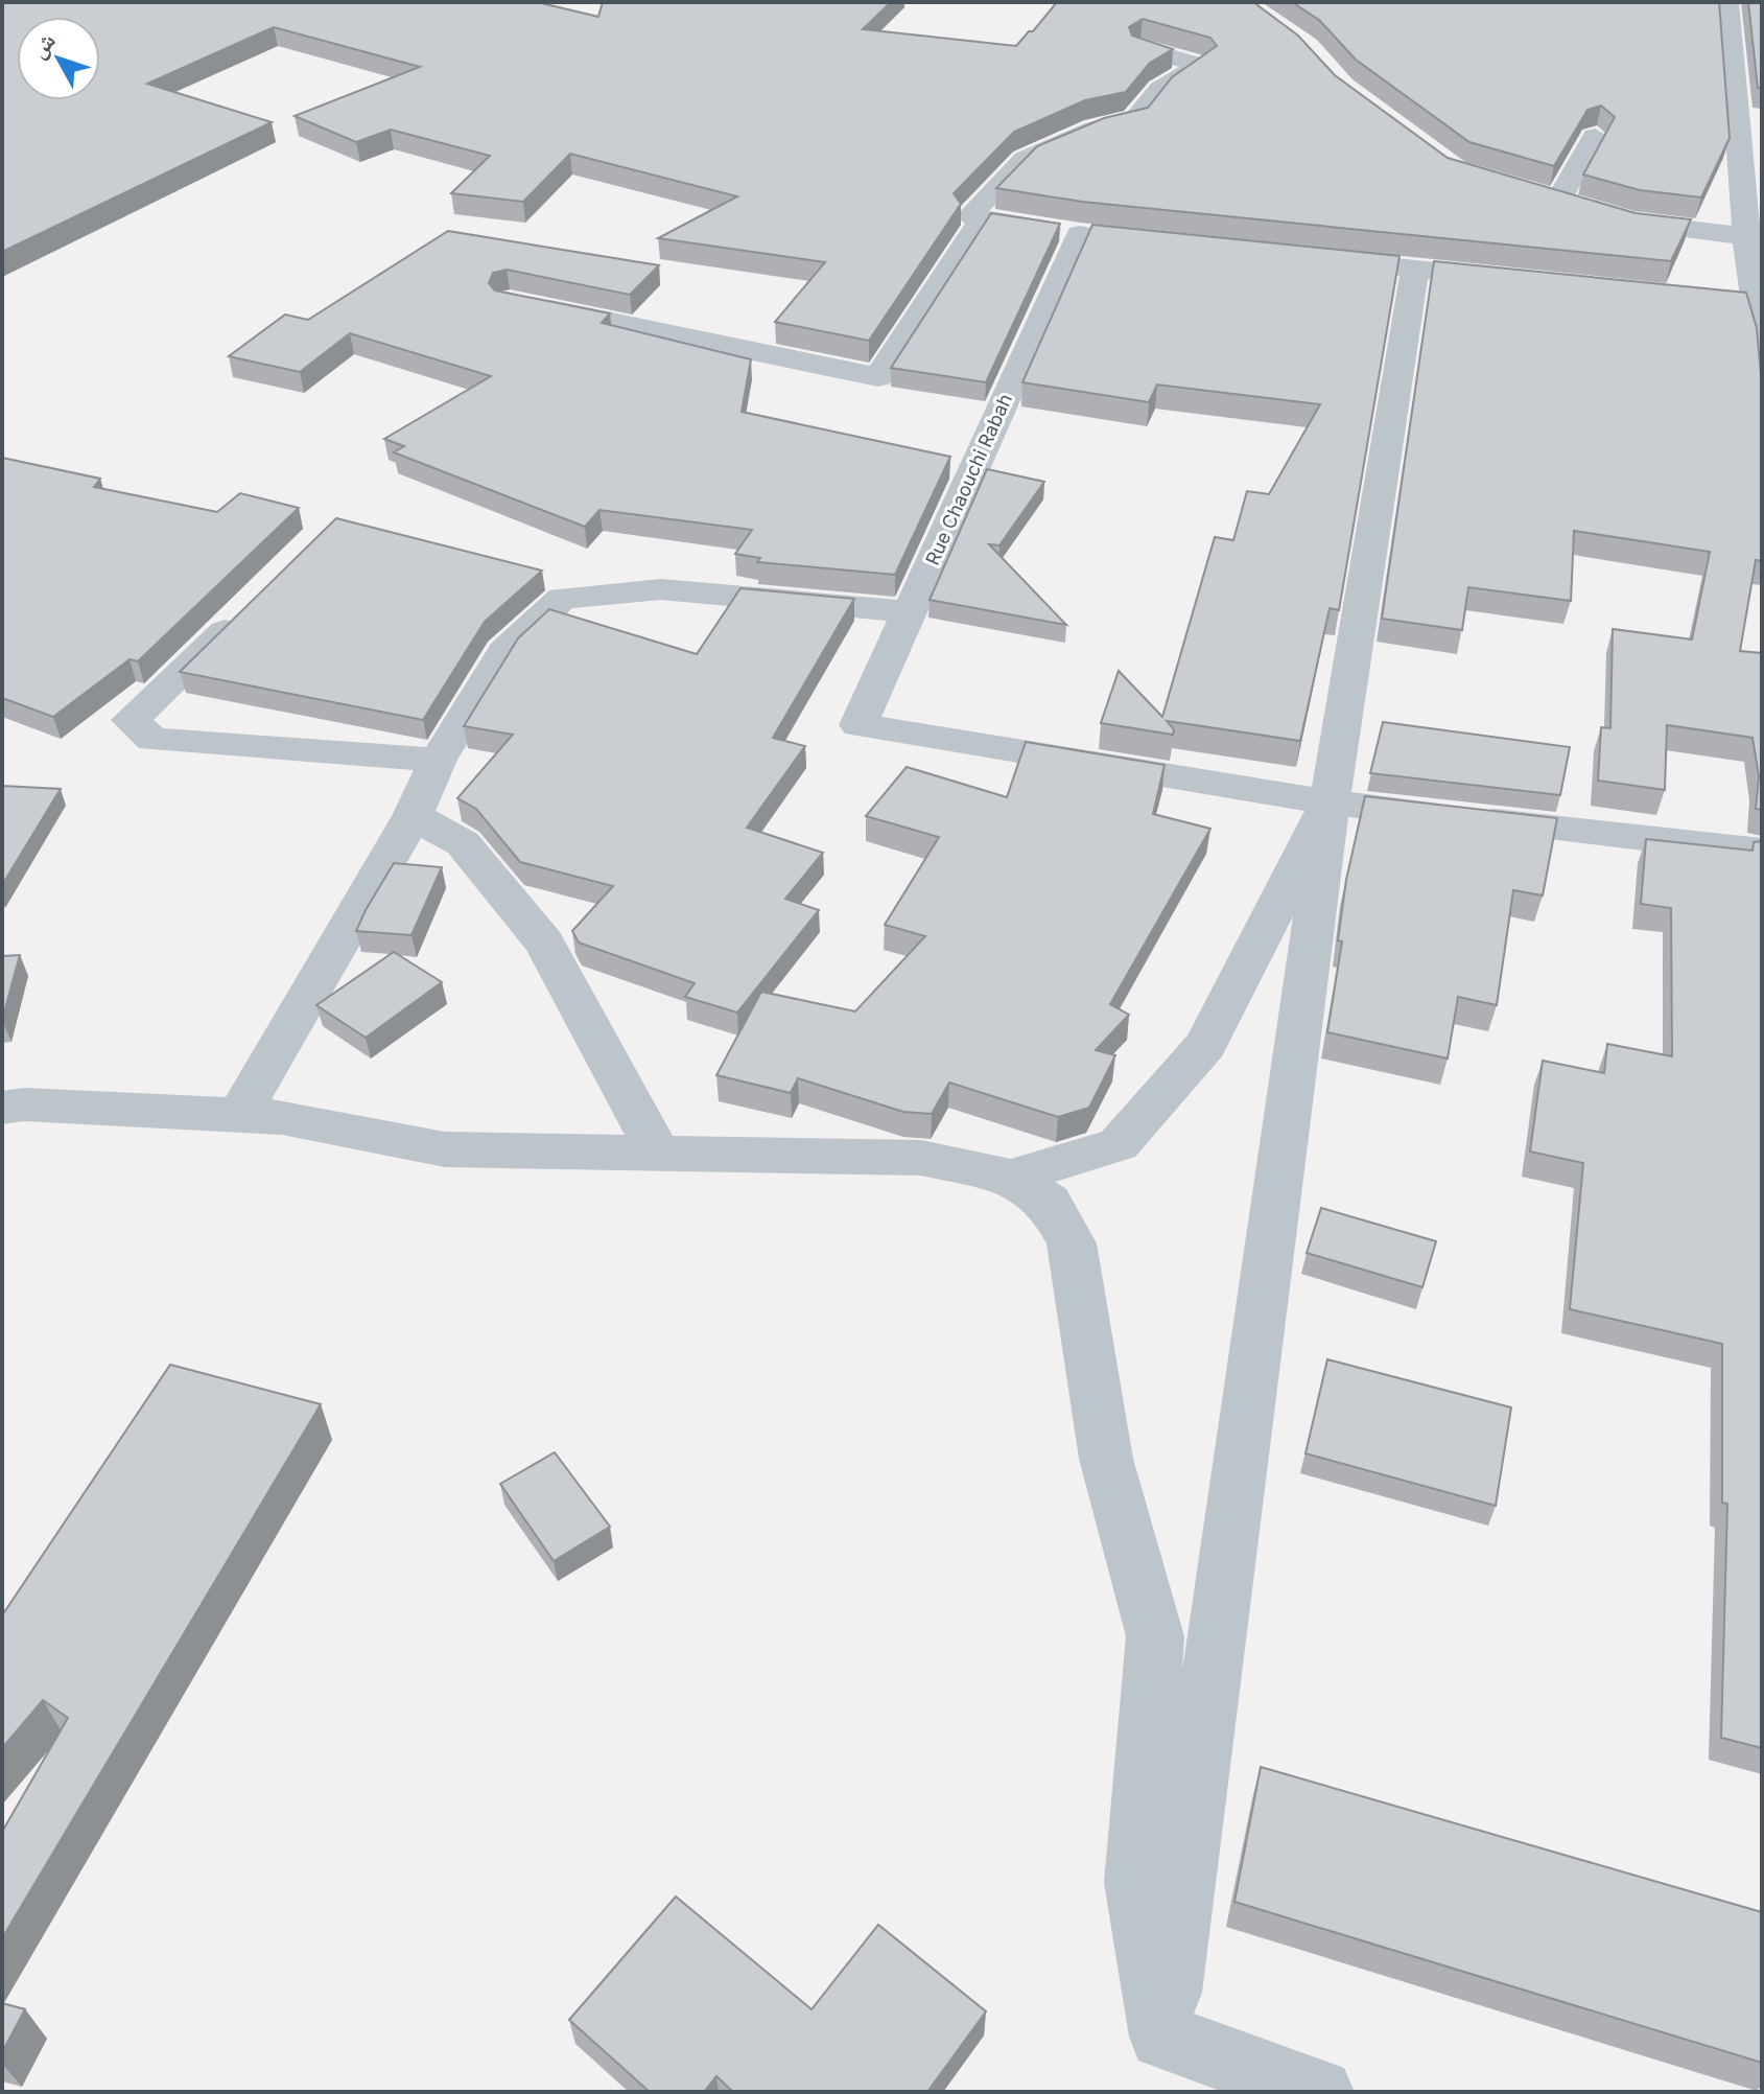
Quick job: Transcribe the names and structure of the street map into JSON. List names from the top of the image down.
{
  "streets": {
    "street": ["Rue Chaouchi Rabah"]
  },
  "north": "top left"
}
